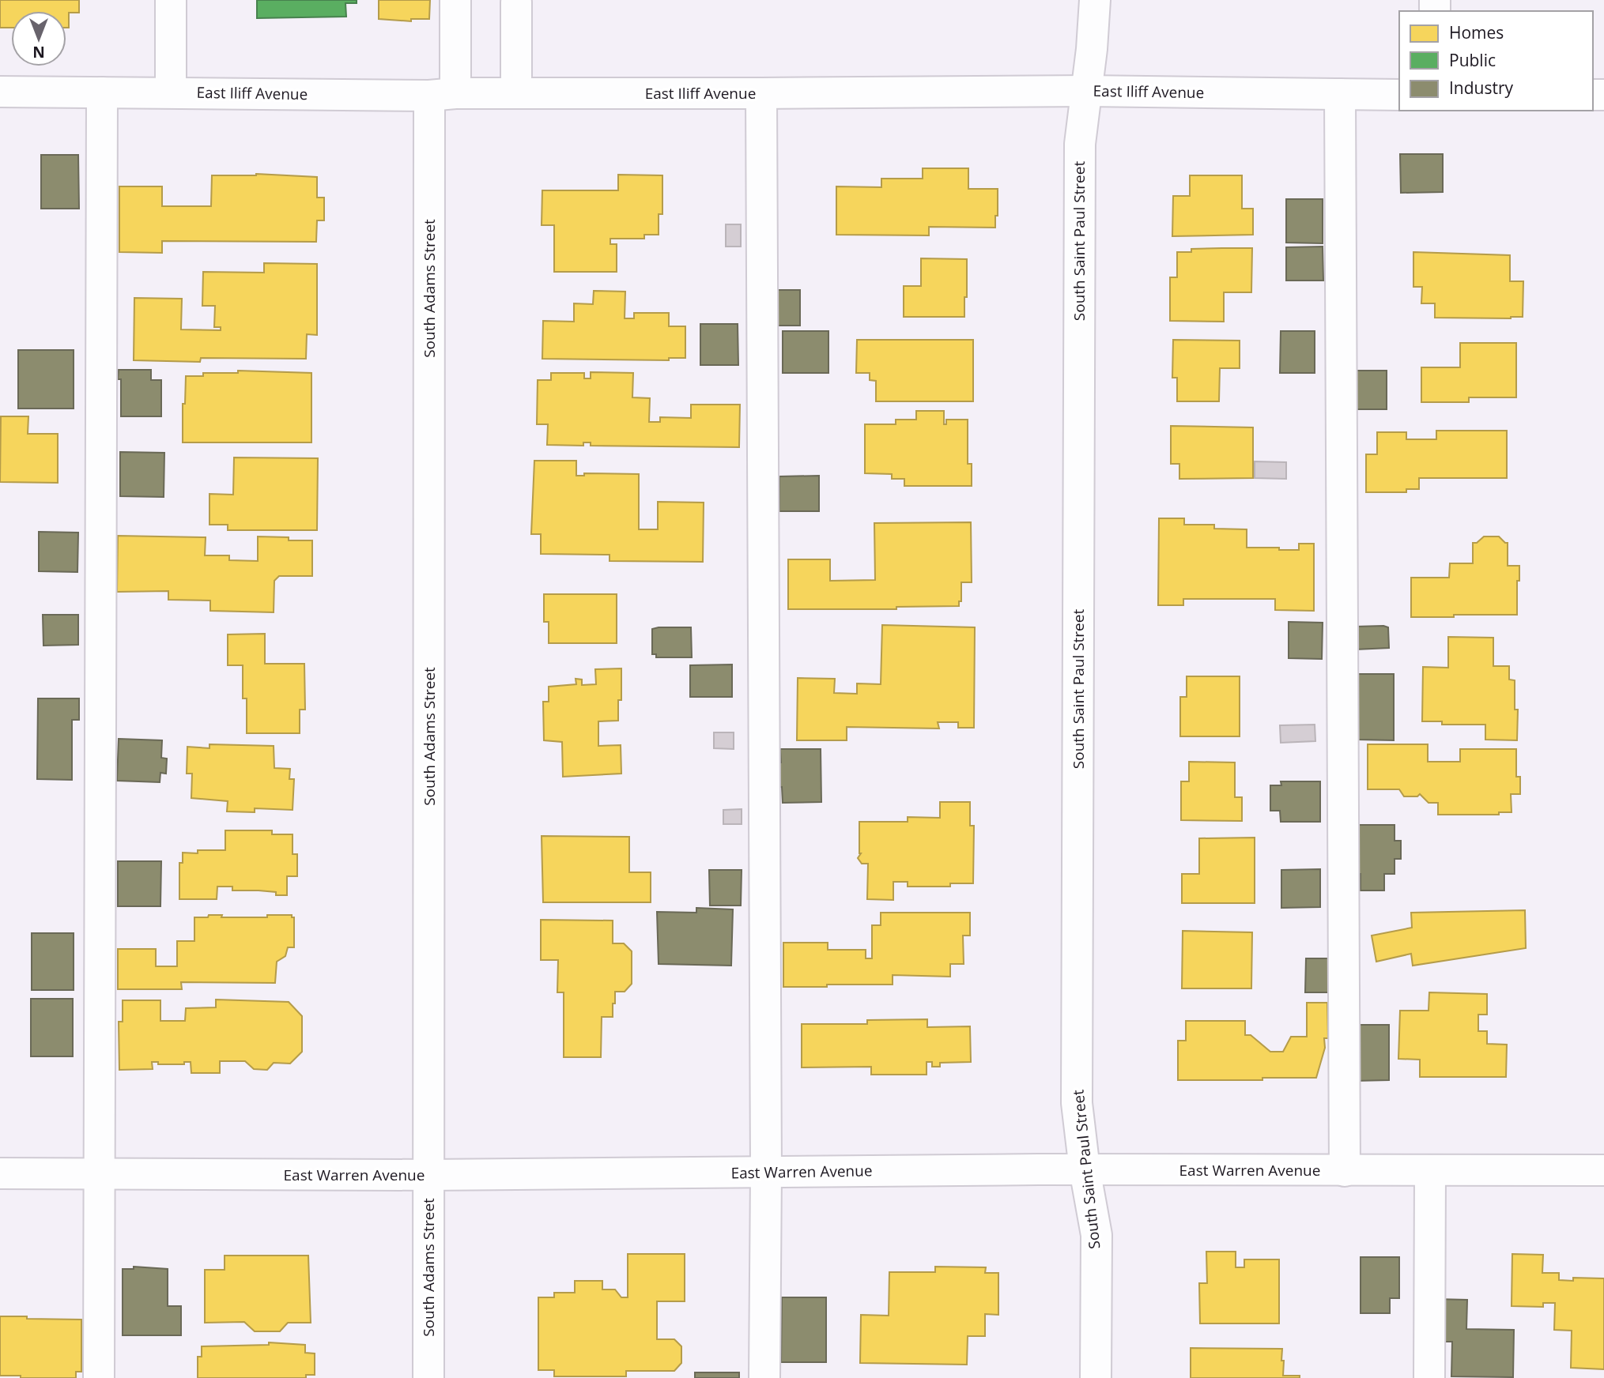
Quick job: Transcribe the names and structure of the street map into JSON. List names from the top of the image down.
{
  "streets": {
    "street": [
      "East Iliff Avenue",
      "South Saint Paul Street",
      "South Adams Street",
      "East Warren Avenue"
    ]
  },
  "crossings": [
    ["East Iliff Avenue", "South Saint Paul Street"],
    ["East Iliff Avenue", "South Adams Street"],
    ["South Saint Paul Street", "East Warren Avenue"],
    ["South Adams Street", "East Warren Avenue"]
  ],
  "legend": ["Homes", "Public", "Industry"],
  "north": "bottom"
}
